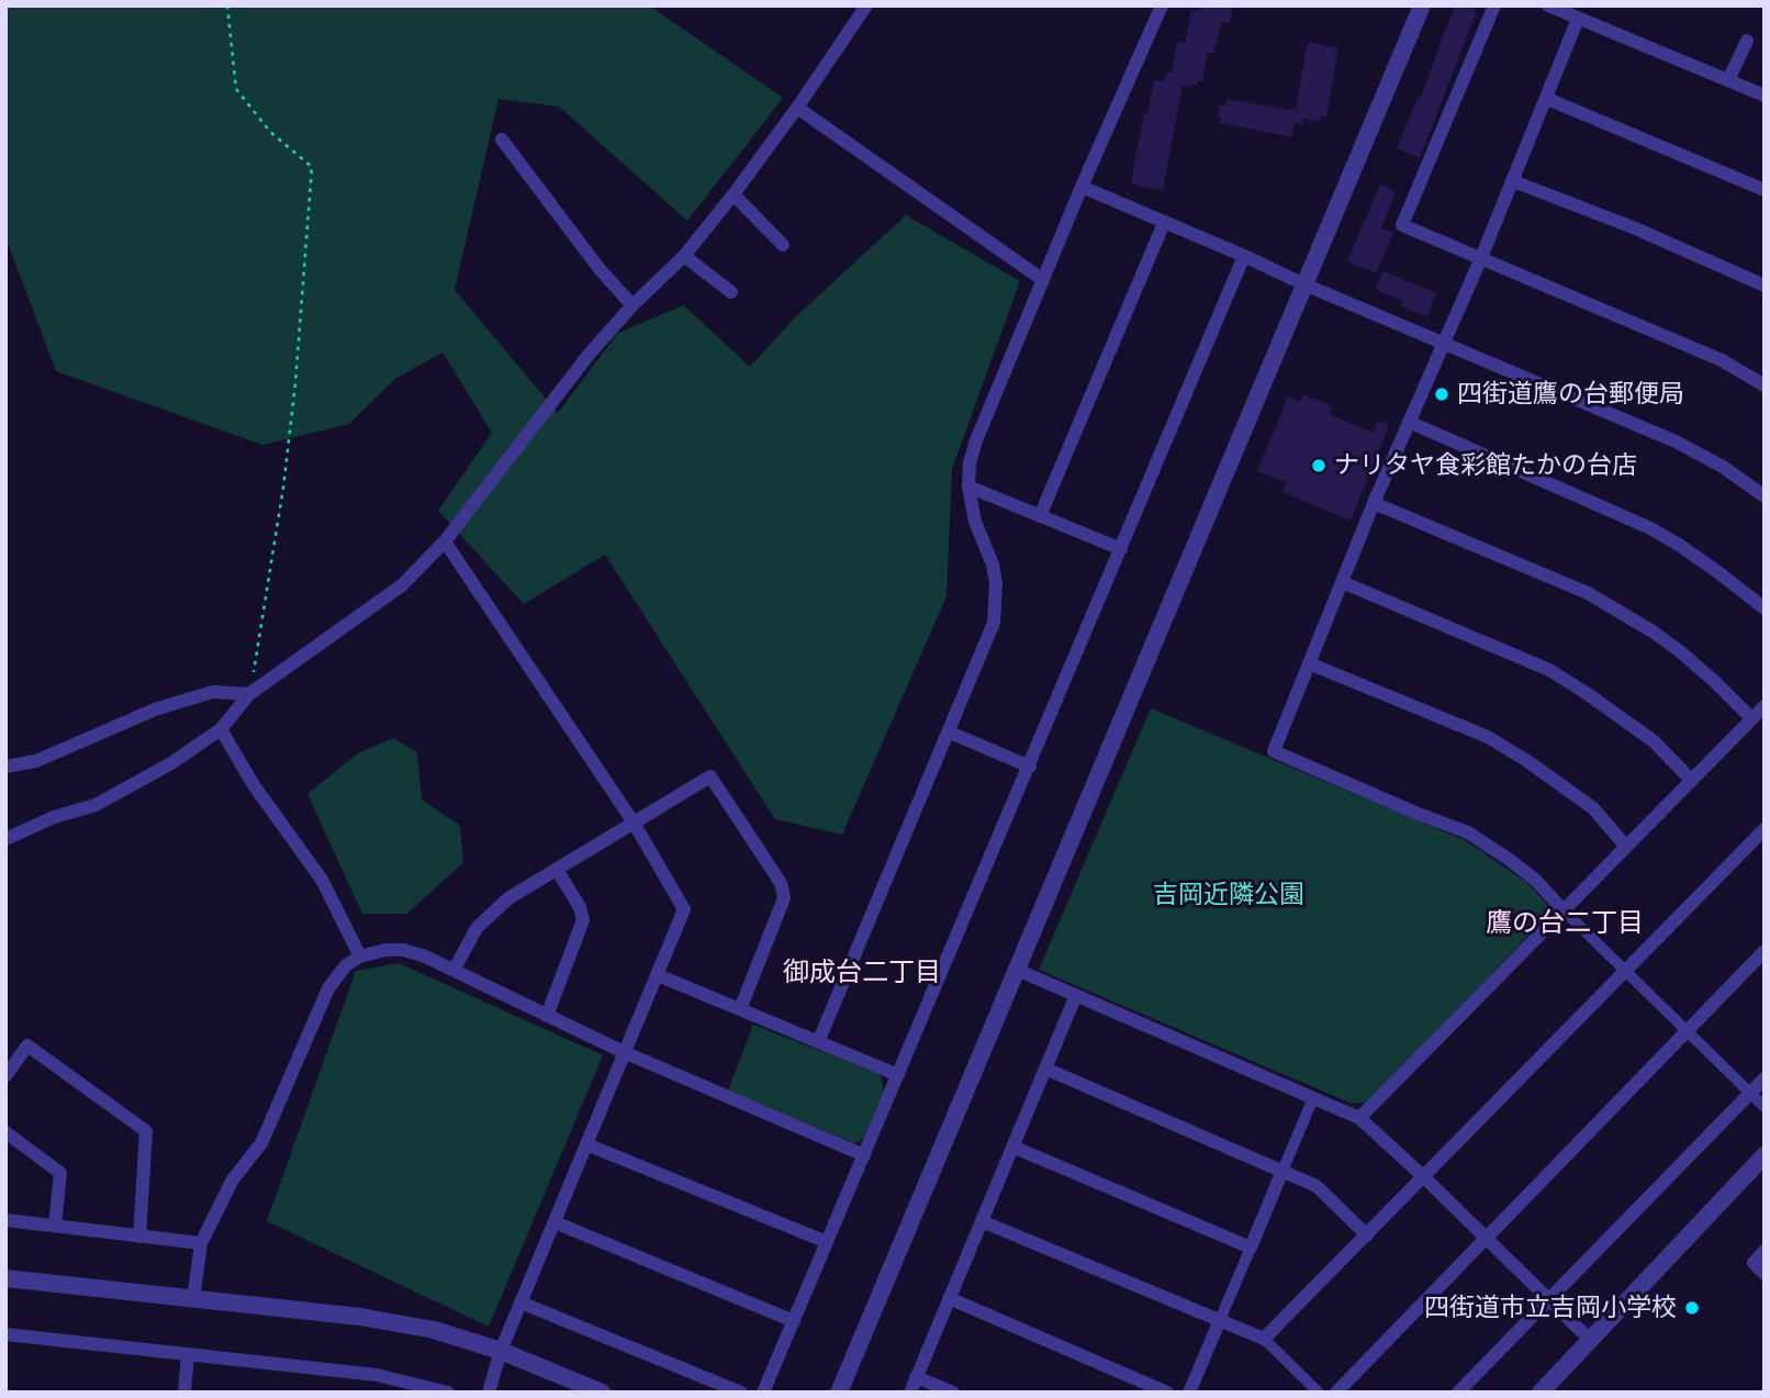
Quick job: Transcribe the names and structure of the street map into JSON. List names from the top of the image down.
{
  "districts": ["鷹の台二丁目", "御成台二丁目"],
  "parks": ["吉岡近隣公園"],
  "places": ["四街道鷹の台郵便局", "ナリタヤ食彩館たかの台店", "四街道市立吉岡小学校"]
}
